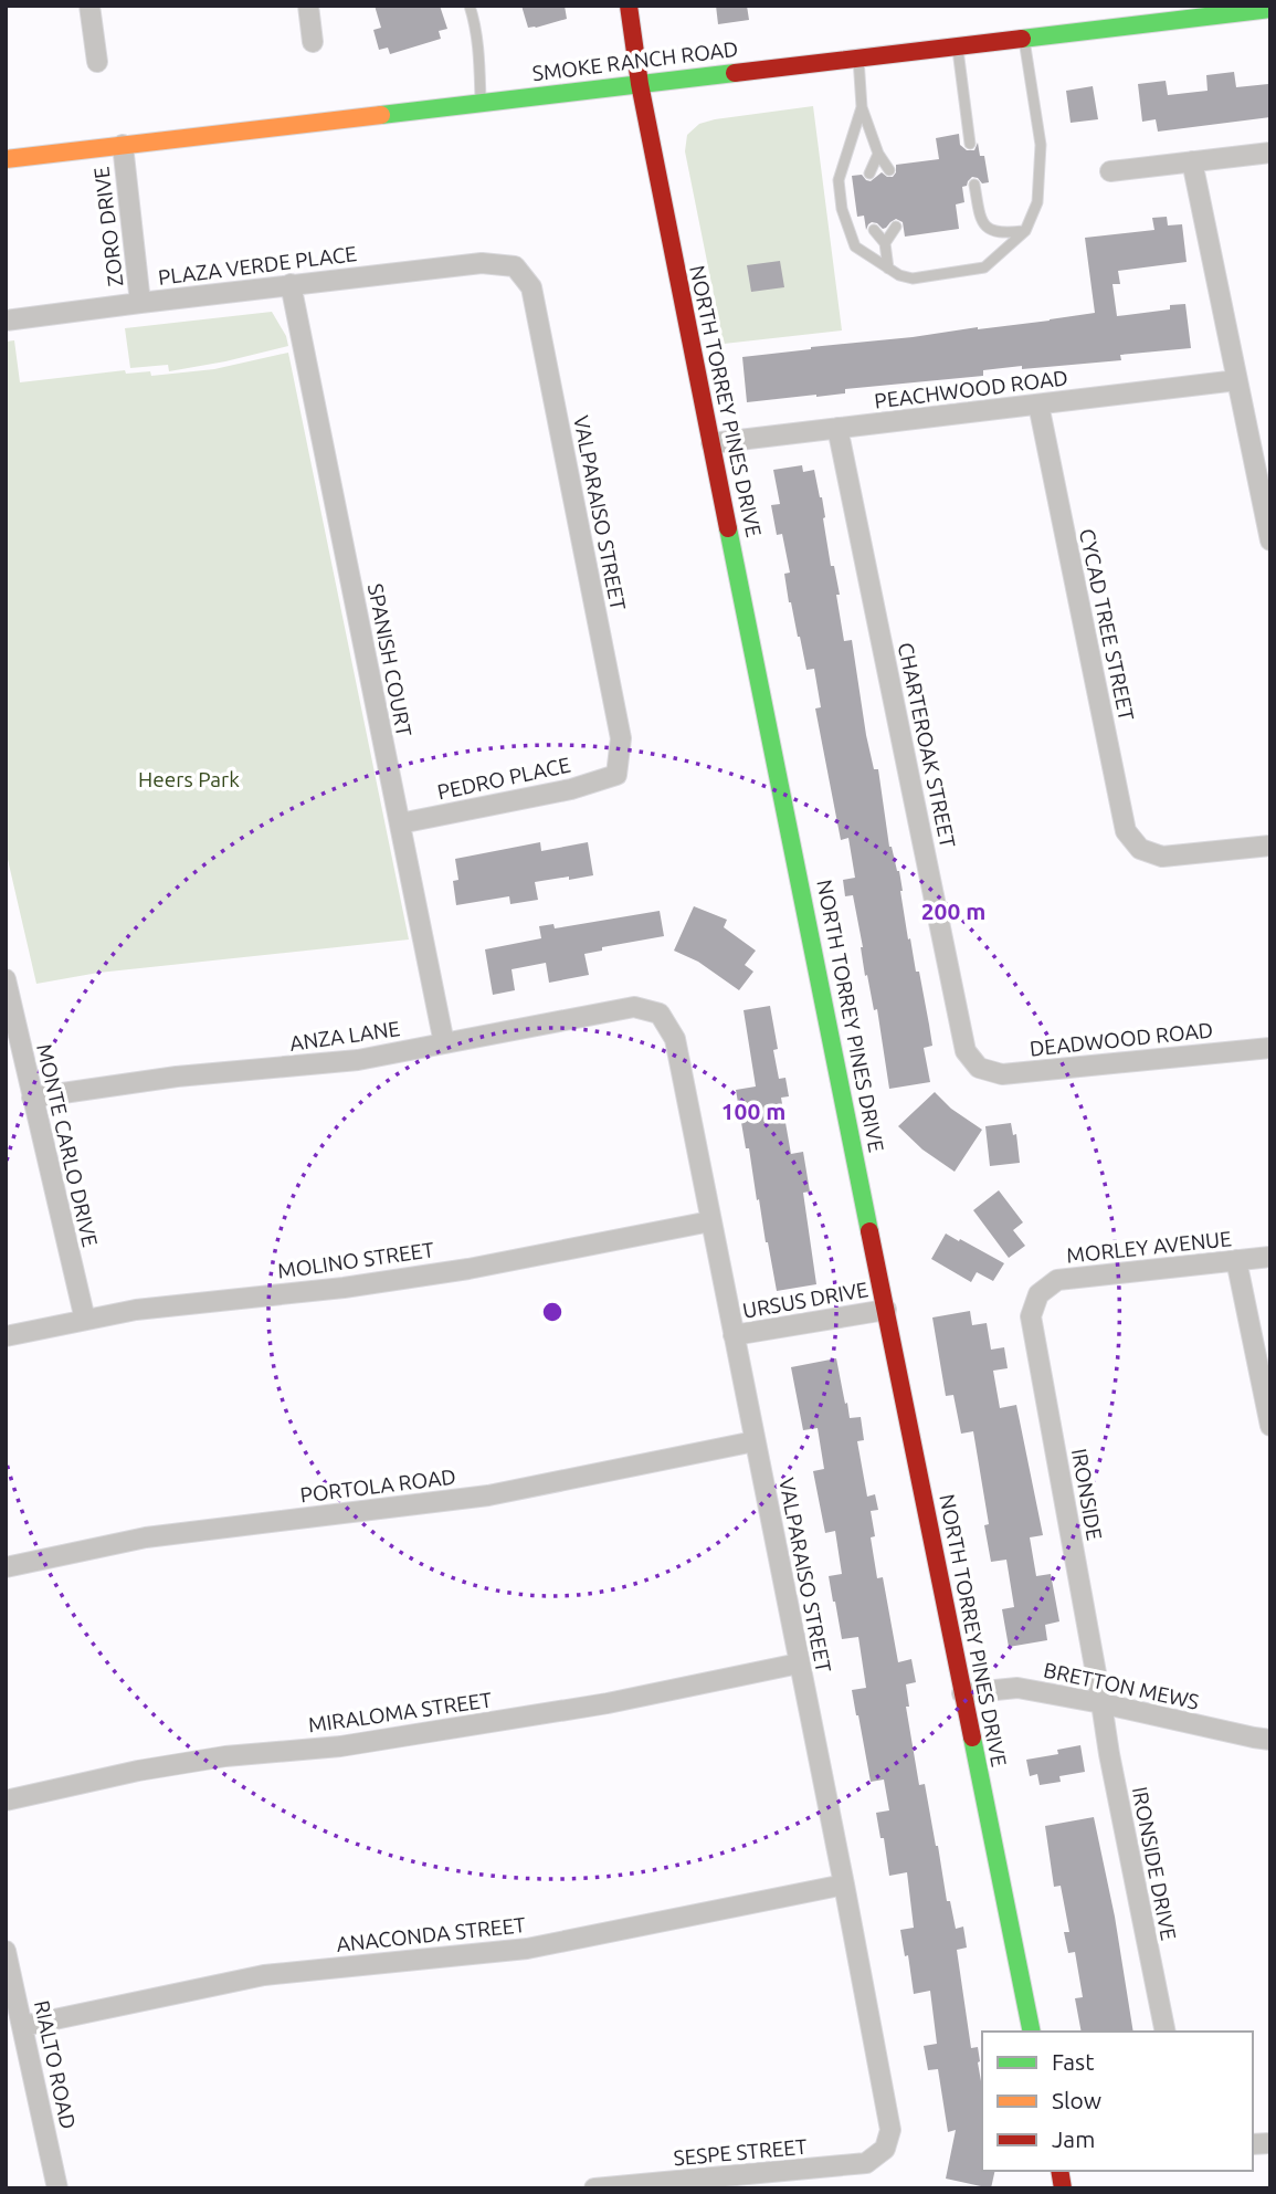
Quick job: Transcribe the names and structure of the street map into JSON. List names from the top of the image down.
{
  "streets": {
    "main road": ["SMOKE RANCH ROAD", "NORTH TORREY PINES DRIVE"],
    "street": [
      "ZORO DRIVE",
      "PLAZA VERDE PLACE",
      "PEACHWOOD ROAD",
      "VALPARAISO STREET",
      "CYCAD TREE STREET",
      "SPANISH COURT",
      "CHARTEROAK STREET",
      "PEDRO PLACE",
      "ANZA LANE",
      "DEADWOOD ROAD",
      "MONTE CARLO DRIVE",
      "MORLEY AVENUE",
      "MOLINO STREET",
      "URSUS DRIVE",
      "PORTOLA ROAD",
      "IRONSIDE",
      "BRETTON MEWS",
      "MIRALOMA STREET",
      "IRONSIDE DRIVE",
      "ANACONDA STREET",
      "RIALTO ROAD",
      "SESPE STREET"
    ]
  },
  "crossings": [
    ["SMOKE RANCH ROAD", "ZORO DRIVE"],
    ["SMOKE RANCH ROAD", "NORTH TORREY PINES DRIVE"],
    ["ZORO DRIVE", "PLAZA VERDE PLACE"],
    ["PLAZA VERDE PLACE", "VALPARAISO STREET"],
    ["PLAZA VERDE PLACE", "SPANISH COURT"],
    ["PEACHWOOD ROAD", "NORTH TORREY PINES DRIVE"],
    ["PEACHWOOD ROAD", "CYCAD TREE STREET"],
    ["PEACHWOOD ROAD", "CHARTEROAK STREET"],
    ["NORTH TORREY PINES DRIVE", "URSUS DRIVE"],
    ["NORTH TORREY PINES DRIVE", "BRETTON MEWS"],
    ["VALPARAISO STREET", "PEDRO PLACE"],
    ["VALPARAISO STREET", "ANZA LANE"],
    ["VALPARAISO STREET", "MOLINO STREET"],
    ["VALPARAISO STREET", "URSUS DRIVE"],
    ["VALPARAISO STREET", "PORTOLA ROAD"],
    ["VALPARAISO STREET", "MIRALOMA STREET"],
    ["VALPARAISO STREET", "ANACONDA STREET"],
    ["VALPARAISO STREET", "SESPE STREET"],
    ["SPANISH COURT", "PEDRO PLACE"],
    ["SPANISH COURT", "ANZA LANE"],
    ["CHARTEROAK STREET", "DEADWOOD ROAD"],
    ["ANZA LANE", "MONTE CARLO DRIVE"],
    ["MONTE CARLO DRIVE", "MOLINO STREET"],
    ["MORLEY AVENUE", "IRONSIDE"],
    ["IRONSIDE", "BRETTON MEWS"],
    ["IRONSIDE", "IRONSIDE DRIVE"],
    ["BRETTON MEWS", "IRONSIDE DRIVE"],
    ["ANACONDA STREET", "RIALTO ROAD"]
  ],
  "parks": ["Heers Park"],
  "legend": ["Fast", "Slow", "Jam"],
  "rings": ["200 m", "100 m"]
}
